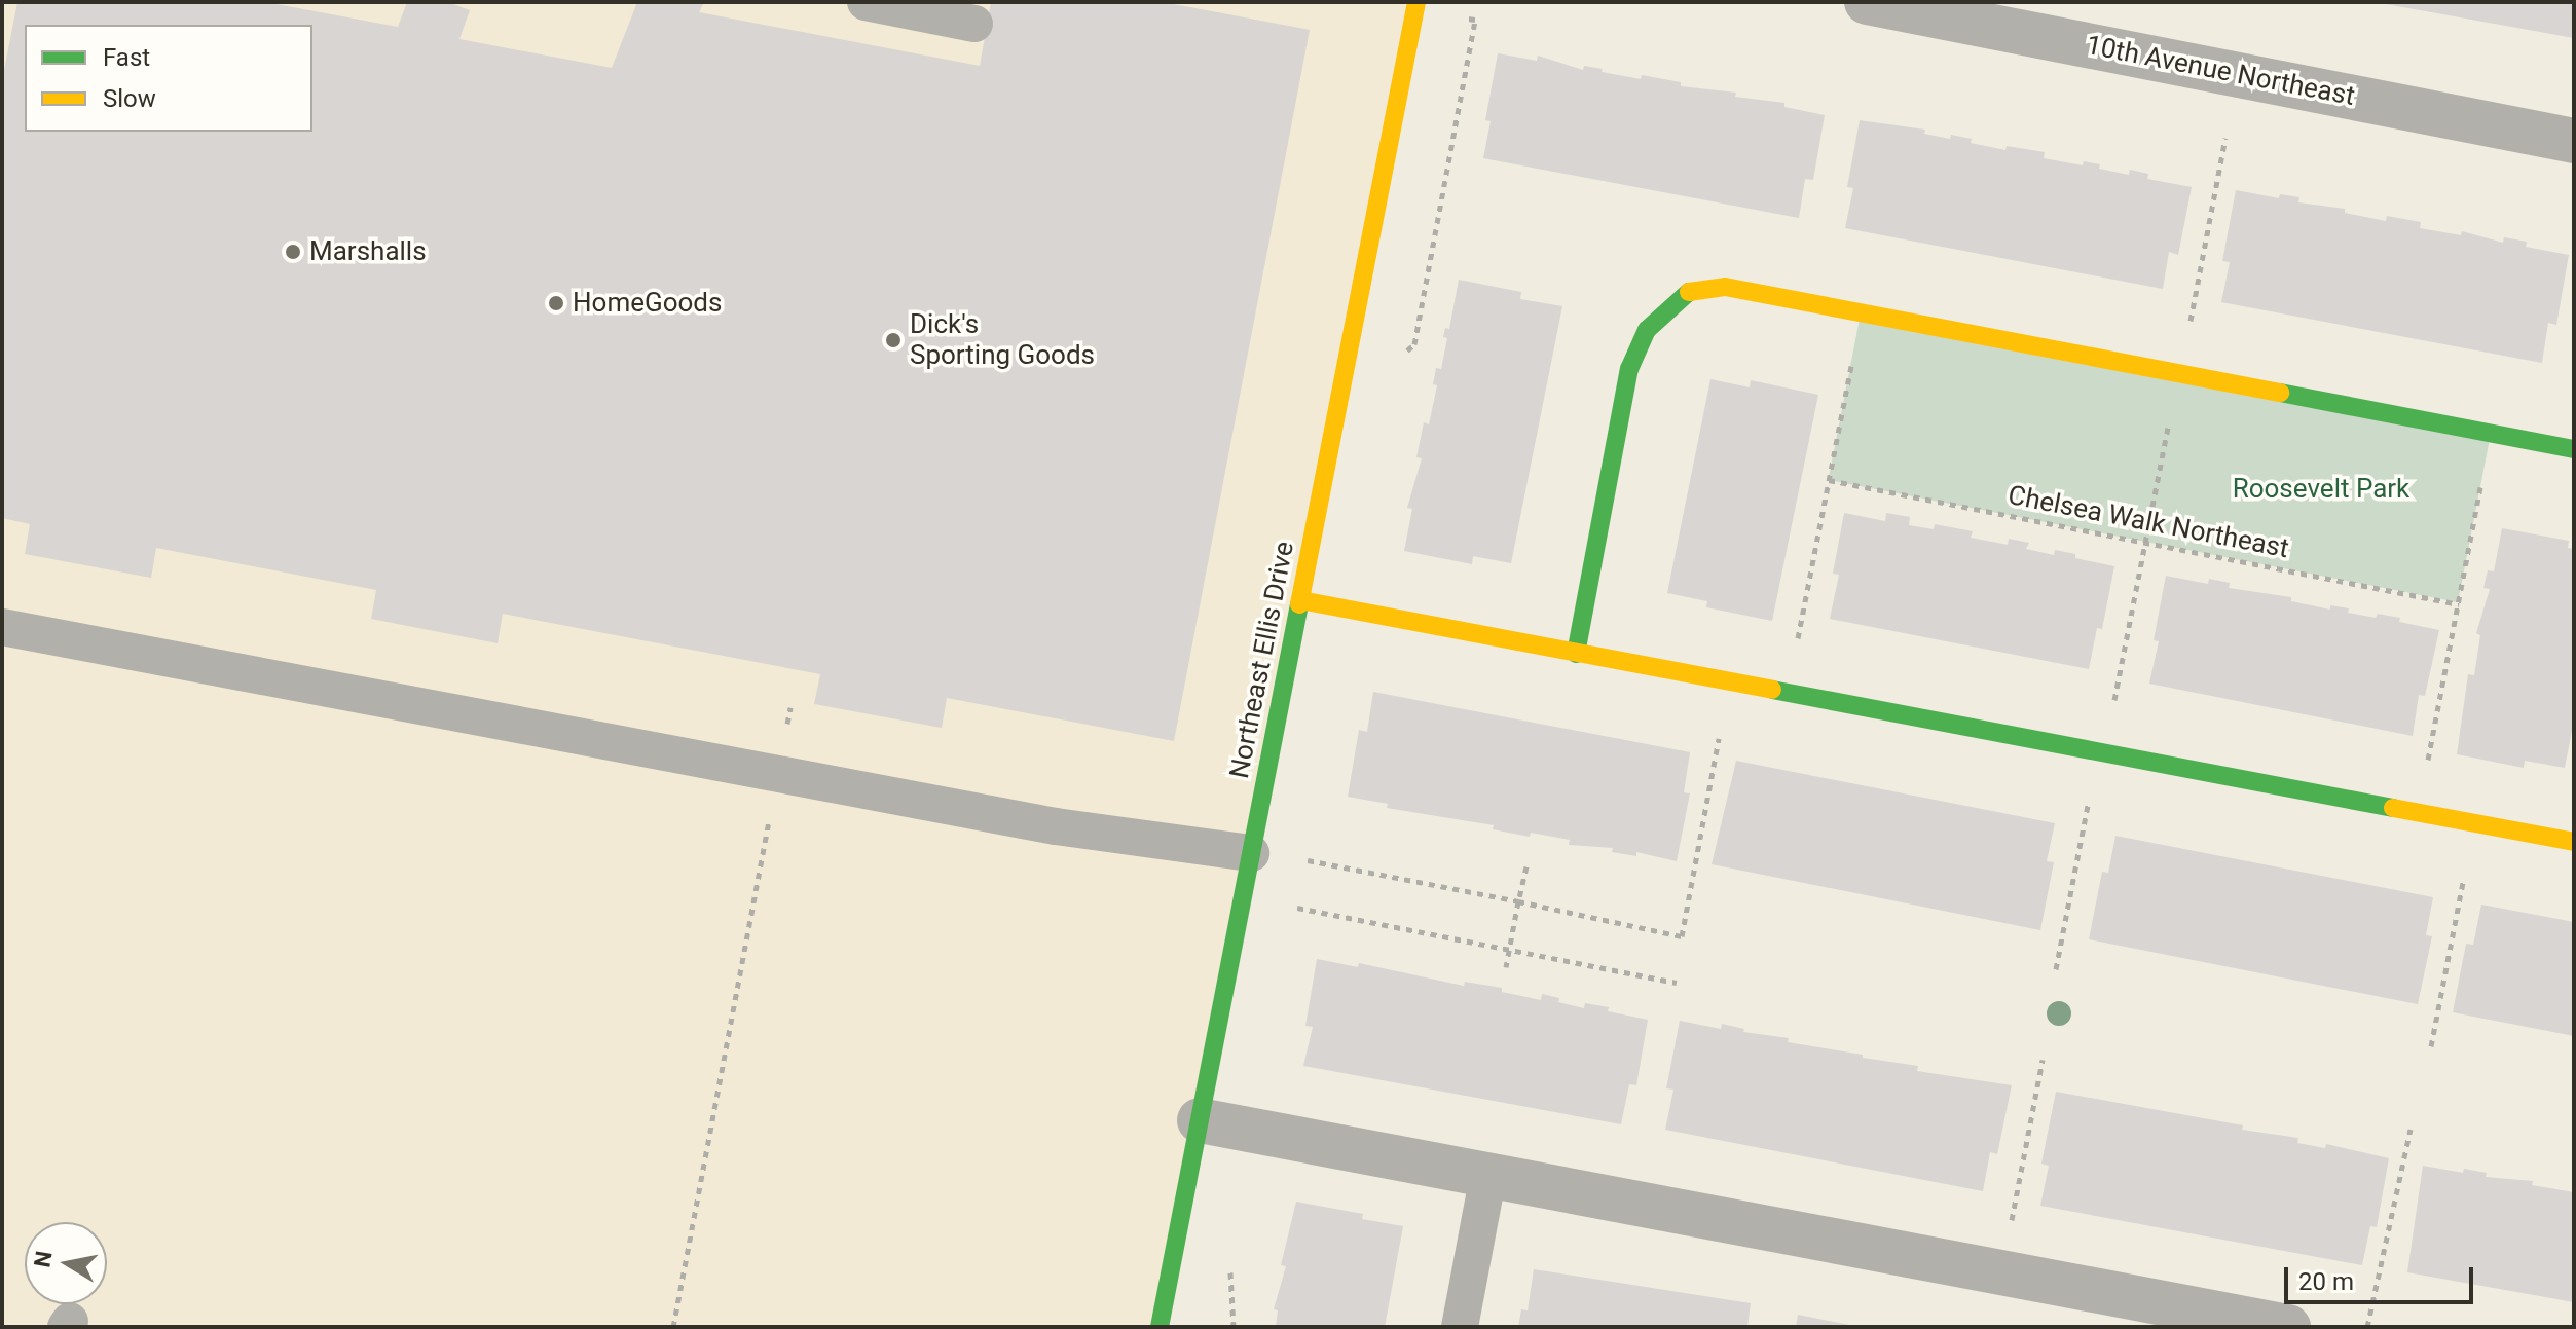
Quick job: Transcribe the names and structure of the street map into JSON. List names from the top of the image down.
{
  "streets": {
    "street": ["10th Avenue Northeast", "Northeast Ellis Drive"],
    "path": ["Chelsea Walk Northeast"]
  },
  "parks": ["Roosevelt Park"],
  "places": ["Marshalls", "HomeGoods", "Dick's Sporting Goods"],
  "legend": ["Fast", "Slow"],
  "scale_bar": "20 m",
  "north": "left"
}
